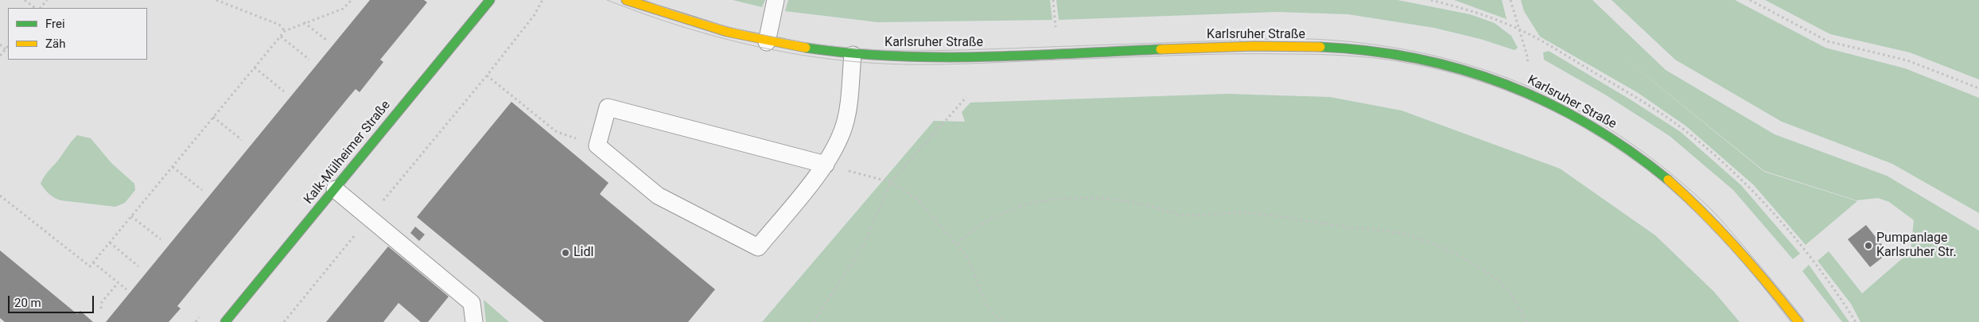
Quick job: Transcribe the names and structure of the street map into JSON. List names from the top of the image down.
{
  "streets": {
    "street": ["Karlsruher Straße", "Kalk-Mülheimer Straße"]
  },
  "places": ["Pumpanlage Karlsruher Str.", "Lidl"],
  "legend": ["Frei", "Zäh"],
  "scale_bar": "20 m"
}
